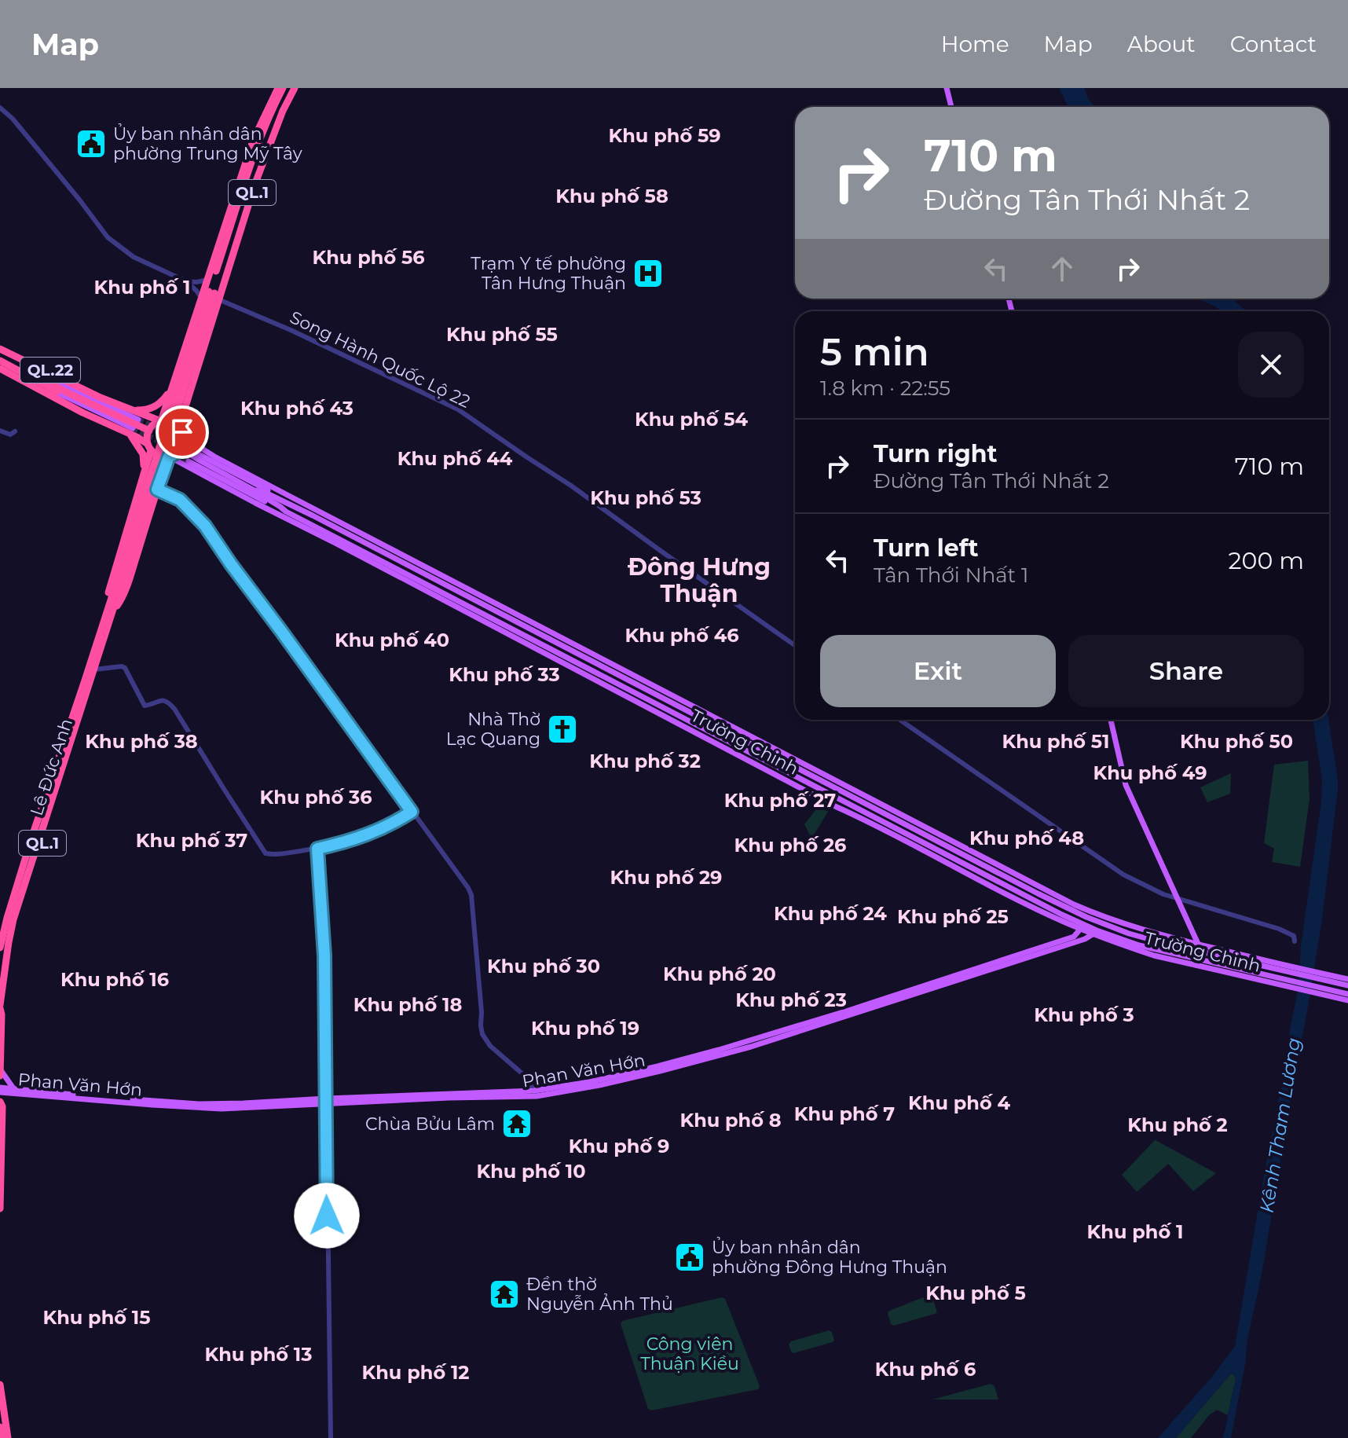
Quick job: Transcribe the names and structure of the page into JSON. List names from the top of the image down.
{
  "streets": {
    "highway": ["QL.1", "QL.22", "Lê Đức Anh"],
    "main road": ["Trường Chinh", "Phan Văn Hớn"],
    "street": ["Song Hành Quốc Lộ 22"]
  },
  "crossings": [
    ["QL.1", "Song Hành Quốc Lộ 22"],
    ["QL.1", "QL.22"],
    ["QL.1", "Trường Chinh"],
    ["QL.1", "Lê Đức Anh"],
    ["Song Hành Quốc Lộ 22", "Lê Đức Anh"],
    ["QL.22", "Trường Chinh"],
    ["QL.22", "Lê Đức Anh"],
    ["Trường Chinh", "Lê Đức Anh"],
    ["Trường Chinh", "Phan Văn Hớn"]
  ],
  "districts": [
    "Khu phố 59",
    "Khu phố 58",
    "Khu phố 56",
    "Khu phố 1",
    "Khu phố 55",
    "Khu phố 43",
    "Khu phố 54",
    "Khu phố 44",
    "Khu phố 53",
    "Đông Hưng Thuận",
    "Khu phố 46",
    "Khu phố 40",
    "Khu phố 33",
    "Khu phố 38",
    "Khu phố 51",
    "Khu phố 50",
    "Khu phố 32",
    "Khu phố 49",
    "Khu phố 36",
    "Khu phố 27",
    "Khu phố 48",
    "Khu phố 37",
    "Khu phố 26",
    "Khu phố 29",
    "Khu phố 24",
    "Khu phố 25",
    "Khu phố 30",
    "Khu phố 20",
    "Khu phố 16",
    "Khu phố 23",
    "Khu phố 18",
    "Khu phố 3",
    "Khu phố 19",
    "Khu phố 4",
    "Khu phố 7",
    "Khu phố 8",
    "Khu phố 2",
    "Khu phố 9",
    "Khu phố 10",
    "Khu phố 1",
    "Khu phố 5",
    "Khu phố 15",
    "Khu phố 13",
    "Khu phố 6",
    "Khu phố 12"
  ],
  "water": ["Kênh Tham Lương"],
  "parks": ["Công viên Thuận Kiều"],
  "places": {
    "public building": ["Ủy ban nhân dân phường Trung Mỹ Tây", "Ủy ban nhân dân phường Đông Hưng Thuận"],
    "hospital": ["Trạm Y tế phường Tân Hưng Thuận"],
    "church": ["Nhà Thờ Lạc Quang"],
    "temple": ["Chùa Bửu Lâm", "Đền thờ Nguyễn Ảnh Thủ"]
  },
  "page": {
    "header": "Map",
    "nav": [
      "Home",
      "Map",
      "About",
      "Contact"
    ],
    "turn": ["710 m", "Đường Tân Thới Nhất 2"],
    "heading": ["5 min", "1.8 km · 22:55"],
    "list": [
      {
        "name": "Turn right",
        "note": "Đường Tân Thới Nhất 2",
        "value": "710 m"
      },
      {
        "name": "Turn left",
        "note": "Tân Thới Nhất 1",
        "value": "200 m"
      }
    ],
    "buttons": ["Exit", "Share"]
  }
}
